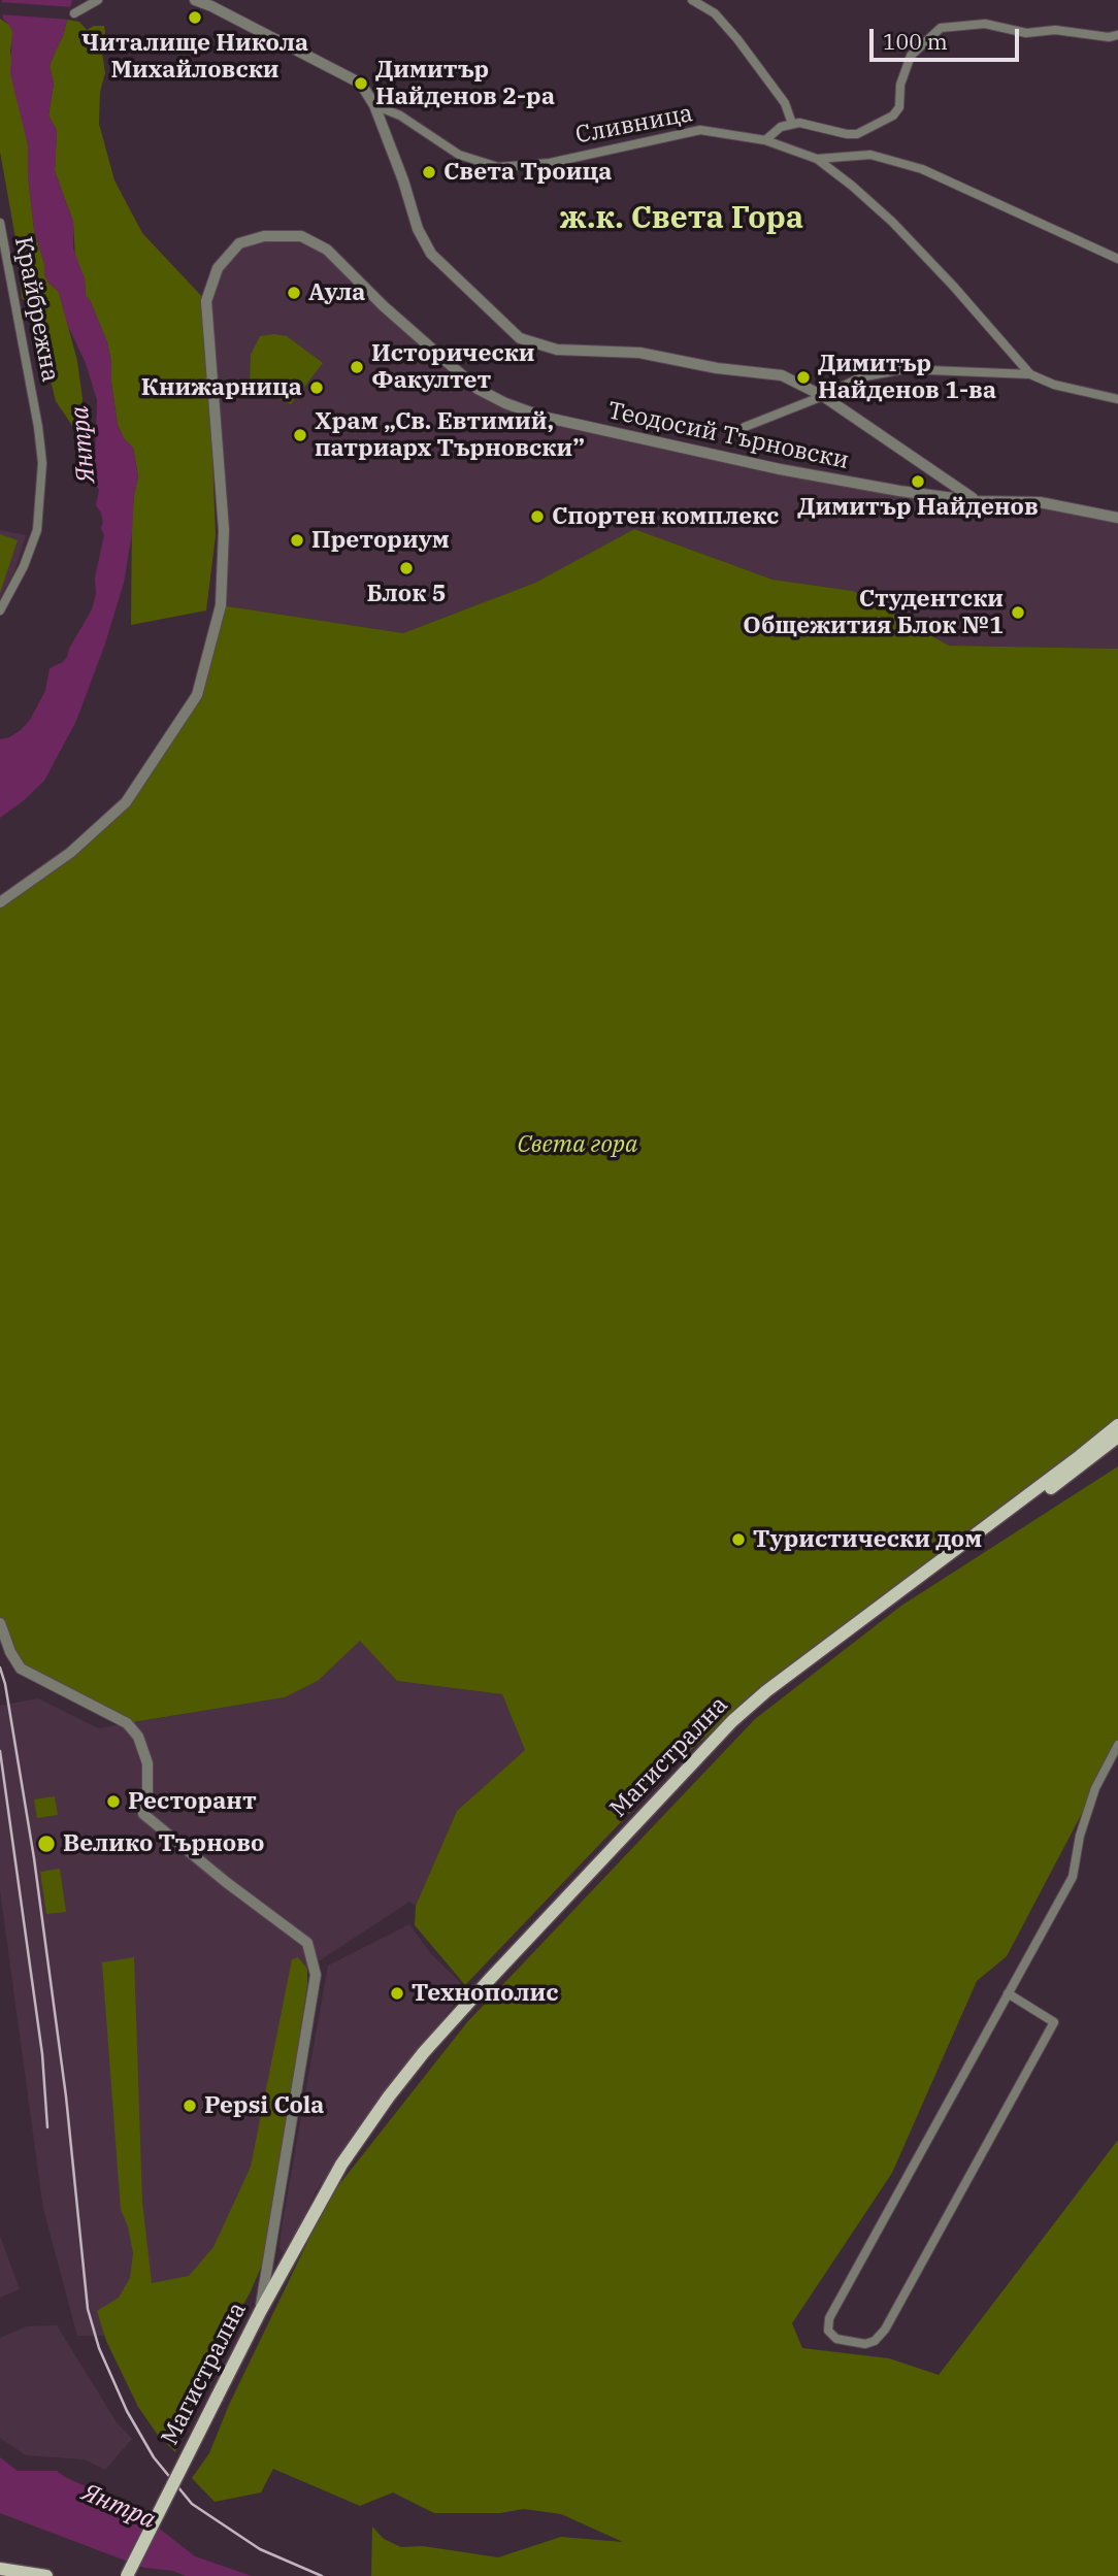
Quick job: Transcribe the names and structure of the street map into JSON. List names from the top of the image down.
{
  "streets": {
    "main road": ["Магистрална"],
    "street": ["Сливница", "Крайбрежна", "Теодосий Търновски"]
  },
  "districts": ["ж.к. Света Гора"],
  "water": ["Янтра"],
  "parks": ["Света гора"],
  "places": [
    "Читалище Никола Михайловски",
    "Димитър Найденов 2-ра",
    "Света Троица",
    "Аула",
    "Исторически Факултет",
    "Димитър Найденов 1-ва",
    "Книжарница",
    "Храм „Св. Евтимий, патриарх Търновски”",
    "Димитър Найденов",
    "Спортен комплекс",
    "Преториум",
    "Блок 5",
    "Студентски Общежития Блок №1",
    "Туристически дом",
    "Ресторант",
    "Велико Търново",
    "Технополис",
    "Pepsi Cola"
  ],
  "scale_bar": "100 m"
}
